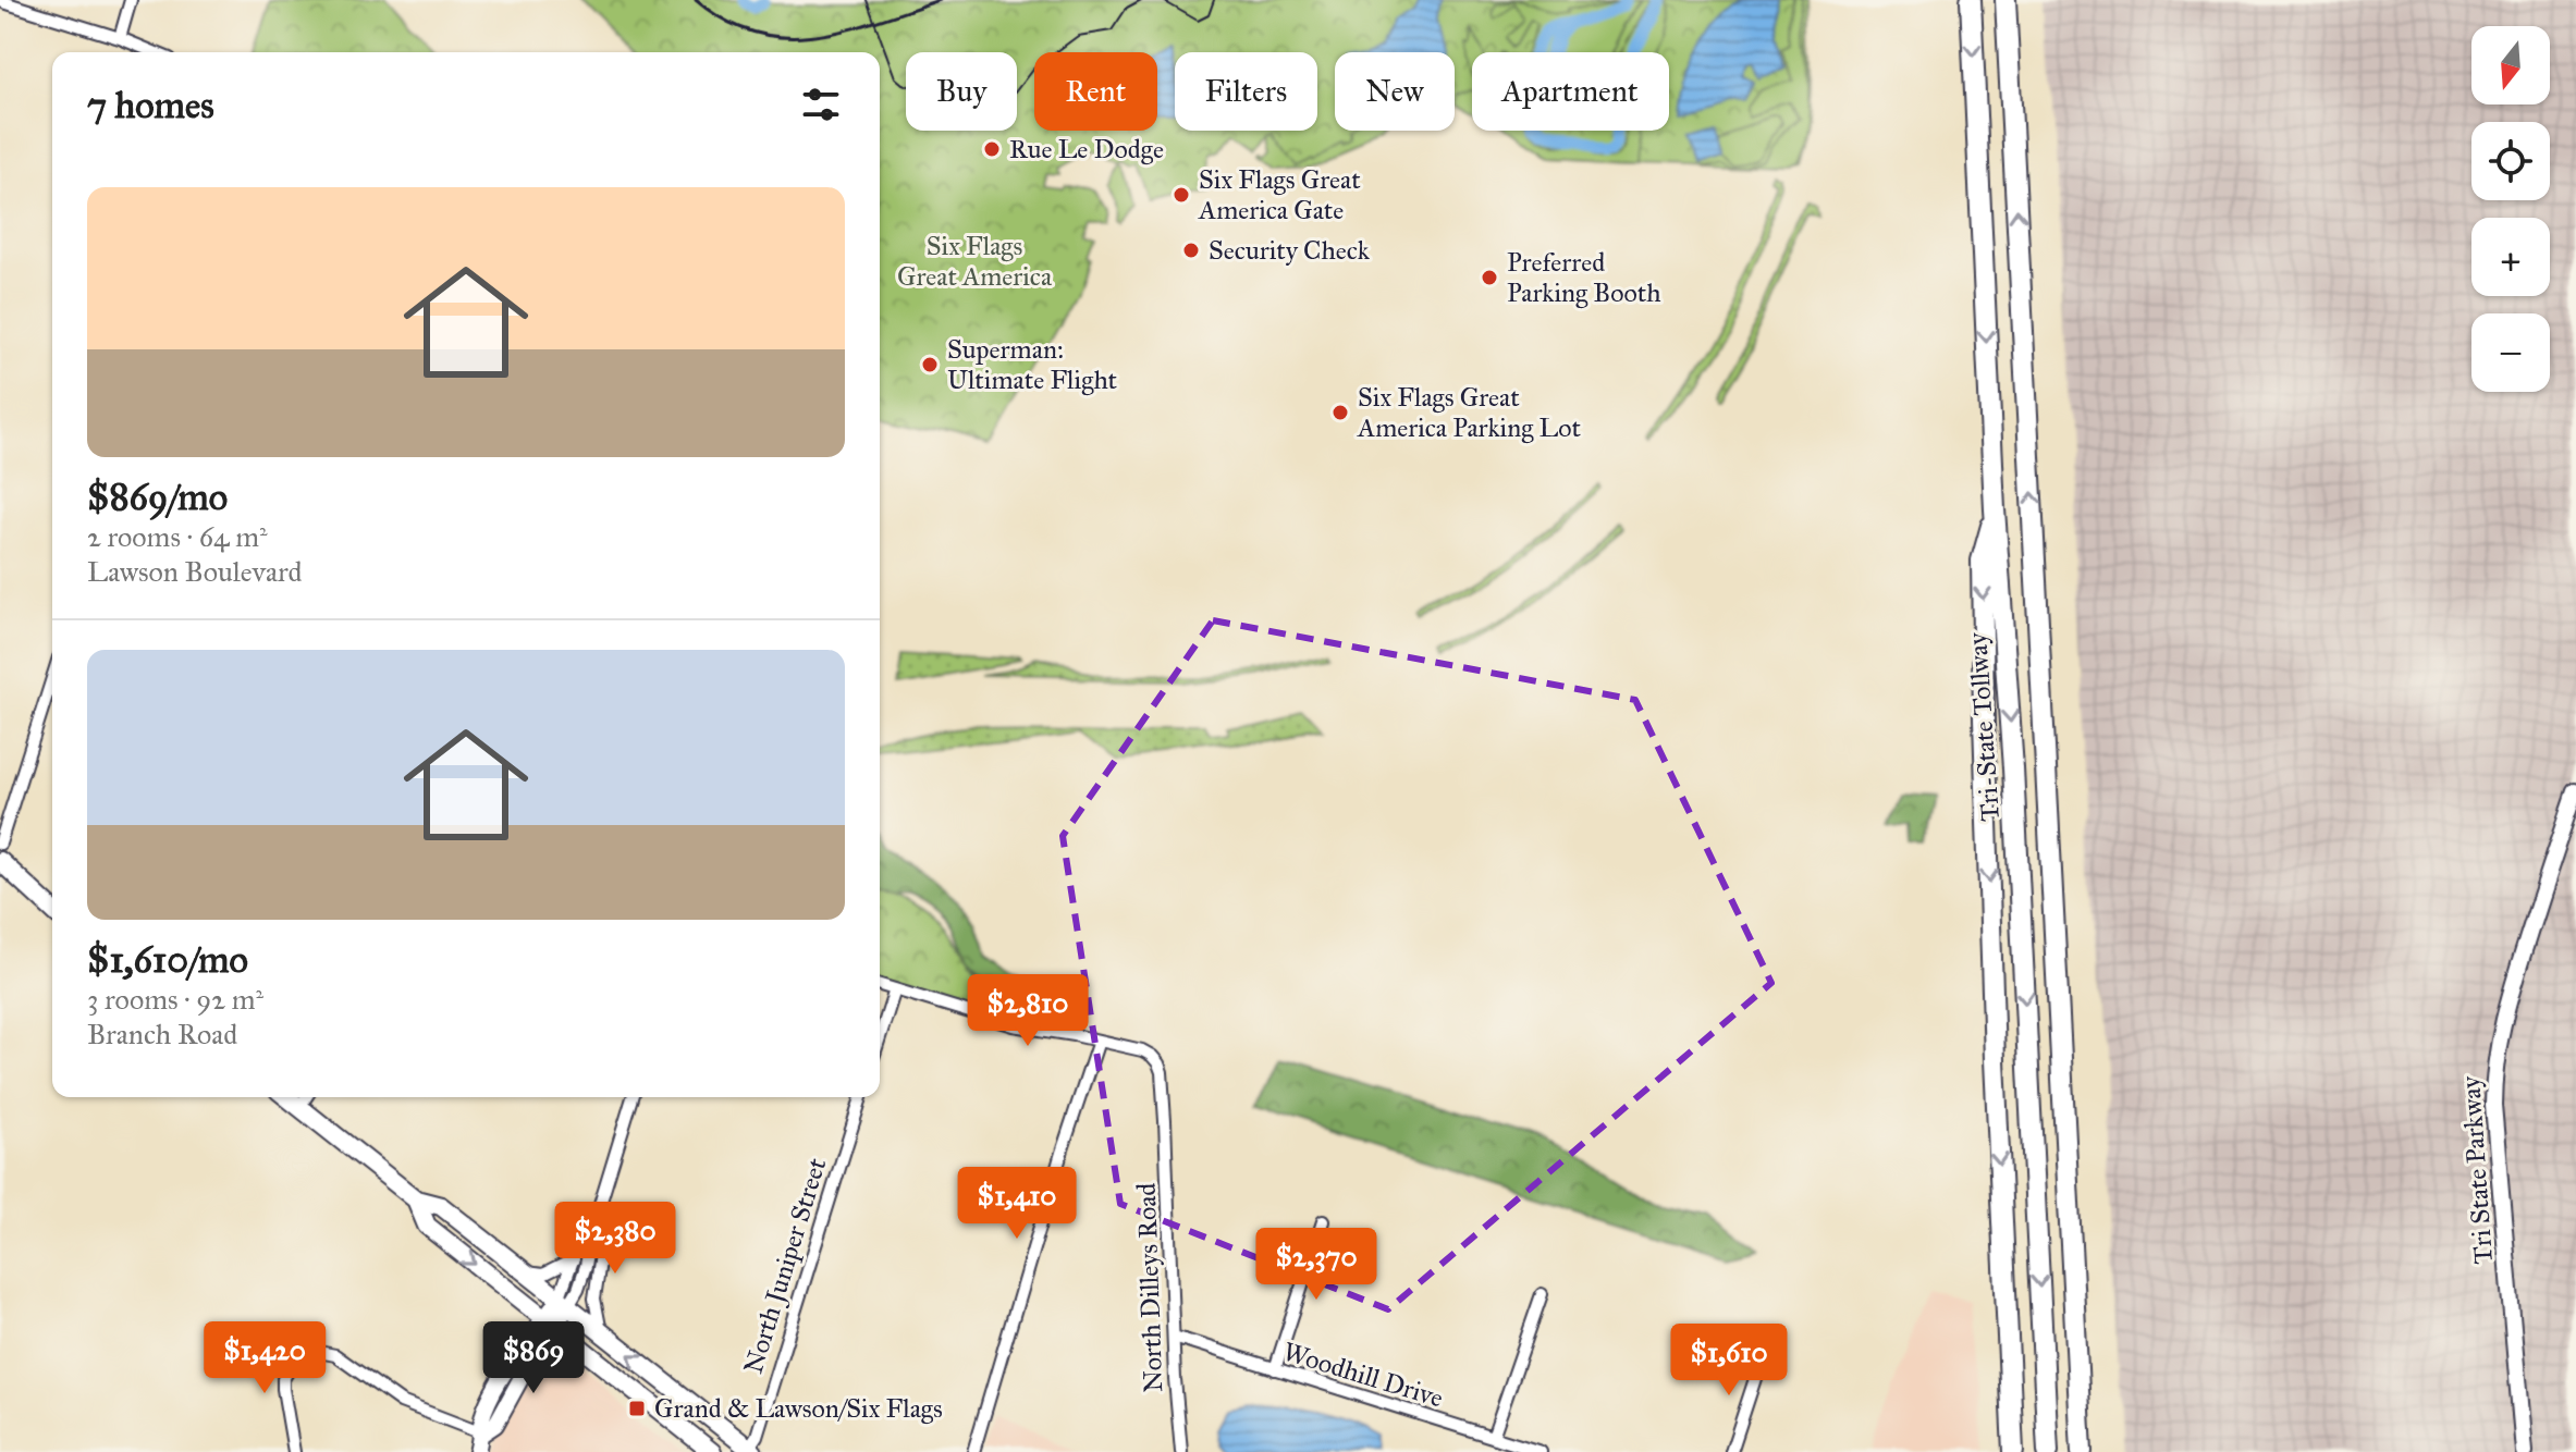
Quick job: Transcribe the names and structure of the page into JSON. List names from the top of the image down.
{
  "streets": {
    "highway": ["Tri-State Tollway"],
    "street": [
      "Tri State Parkway",
      "North Juniper Street",
      "North Dilleys Road",
      "Woodhill Drive"
    ]
  },
  "crossings": [
    ["North Dilleys Road", "Woodhill Drive"]
  ],
  "parks": ["Six Flags Great America"],
  "places": {
    "other": [
      "Rue Le Dodge",
      "Six Flags Great America Gate",
      "Security Check",
      "Preferred Parking Booth",
      "Superman: Ultimate Flight",
      "Six Flags Great America Parking Lot"
    ],
    "transit": ["Grand & Lawson/Six Flags"]
  },
  "north": "bottom",
  "page": {
    "map_buttons": ["+", "−"],
    "chip": [
      "Buy",
      "Rent",
      "Filters",
      "New",
      "Apartment"
    ],
    "heading": "7 homes",
    "list": [
      {
        "name": "$869/mo",
        "note": "2 rooms · 64 m² · Lawson Boulevard"
      },
      {
        "name": "$1,610/mo",
        "note": "3 rooms · 92 m² · Branch Road"
      }
    ],
    "price": [
      "$2,810",
      "$1,410",
      "$2,380",
      "$2,370",
      "$1,420",
      "$869",
      "$1,610"
    ]
  }
}
